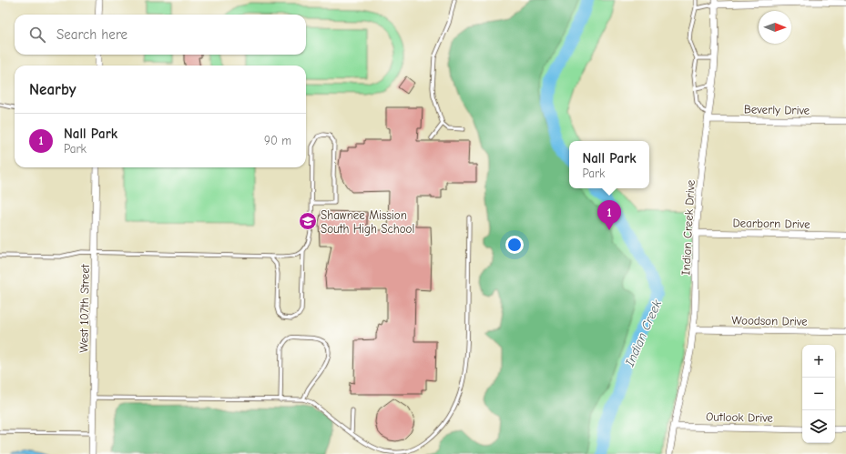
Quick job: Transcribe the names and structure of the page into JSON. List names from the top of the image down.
{
  "streets": {
    "street": [
      "Beverly Drive",
      "Dearborn Drive",
      "Indian Creek Drive",
      "West 107th Street",
      "Woodson Drive",
      "Outlook Drive"
    ]
  },
  "crossings": [
    ["Beverly Drive", "Indian Creek Drive"],
    ["Dearborn Drive", "Indian Creek Drive"],
    ["Indian Creek Drive", "Woodson Drive"],
    ["Indian Creek Drive", "Outlook Drive"]
  ],
  "water": ["Indian Creek"],
  "places": {
    "school or university": ["Shawnee Mission South High School"]
  },
  "north": "right",
  "page": {
    "search": "Search here",
    "heading": "Nearby",
    "list": [
      {
        "mark": "1",
        "name": "Nall Park",
        "note": "Park",
        "value": "90 m"
      }
    ],
    "popup": ["Nall Park", "Park"],
    "pins": "1",
    "map_buttons": ["+", "−"]
  }
}
